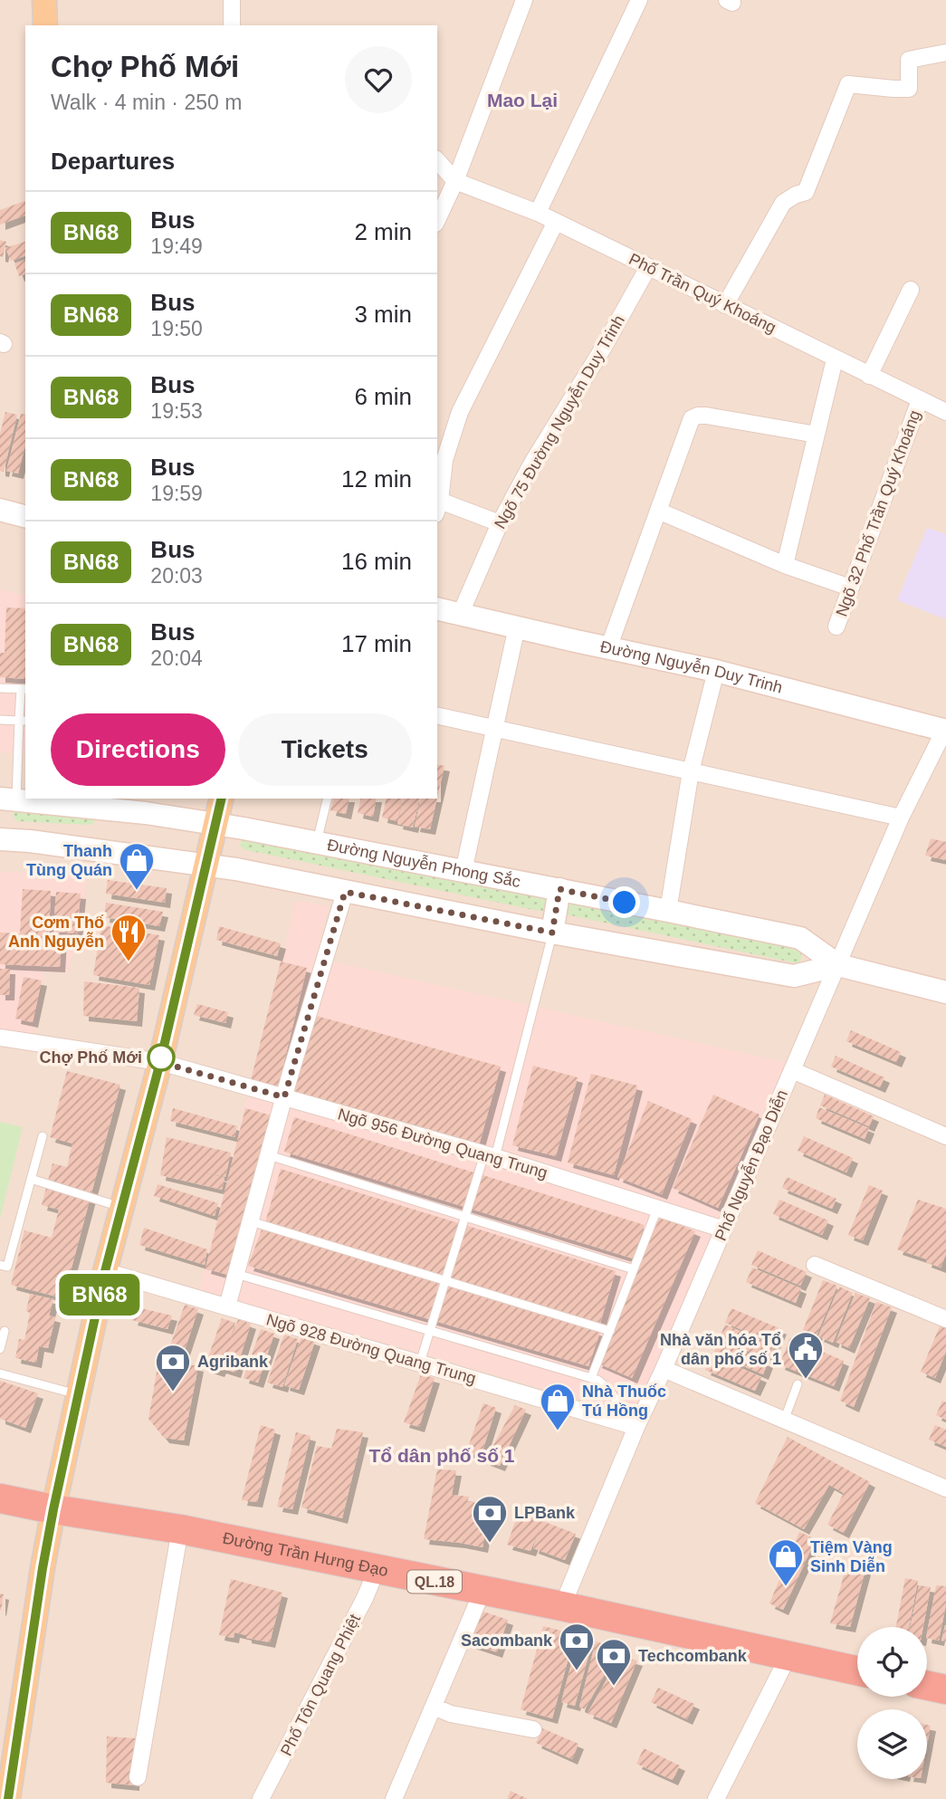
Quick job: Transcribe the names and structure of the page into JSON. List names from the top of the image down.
{
  "streets": {
    "highway": ["Đường Trần Hưng Đạo", "QL.18"],
    "main road": ["Đường Nguyễn Duy Trinh", "Đường Nguyễn Phong Sắc"],
    "street": [
      "Phố Trần Quý Khoáng",
      "Ngõ 75 Đường Nguyễn Duy Trinh",
      "Ngõ 32 Phố Trần Quý Khoáng",
      "Ngõ 956 Đường Quang Trung",
      "Phố Nguyễn Đạo Diễn",
      "Ngõ 928 Đường Quang Trung",
      "Phố Tôn Quang Phiệt"
    ]
  },
  "crossings": [
    ["Phố Trần Quý Khoáng", "Ngõ 75 Đường Nguyễn Duy Trinh"],
    ["Phố Trần Quý Khoáng", "Ngõ 32 Phố Trần Quý Khoáng"],
    ["Ngõ 75 Đường Nguyễn Duy Trinh", "Đường Nguyễn Duy Trinh"],
    ["Đường Nguyễn Duy Trinh", "Phố Nguyễn Đạo Diễn"],
    ["Đường Nguyễn Phong Sắc", "Phố Nguyễn Đạo Diễn"],
    ["Ngõ 956 Đường Quang Trung", "Phố Nguyễn Đạo Diễn"],
    ["Phố Nguyễn Đạo Diễn", "Ngõ 928 Đường Quang Trung"],
    ["Phố Nguyễn Đạo Diễn", "Đường Trần Hưng Đạo"],
    ["Đường Trần Hưng Đạo", "Phố Tôn Quang Phiệt"]
  ],
  "districts": ["Mao Lại", "Tổ dân phố số 1"],
  "places": {
    "shop": ["Thanh Tùng Quán", "Nhà Thuốc Tú Hồng", "Tiệm Vàng Sinh Diễn"],
    "restaurant": ["Cơm Thố Anh Nguyễn"],
    "other": ["Chợ Phố Mới"],
    "public building": ["Nhà văn hóa Tổ dân phố số 1"],
    "bank": [
      "Agribank",
      "LPBank",
      "Sacombank",
      "Techcombank"
    ]
  },
  "lines": ["bus line BN68"],
  "page": {
    "on_map": "BN68",
    "heading": [
      ["Chợ Phố Mới", "Walk · 4 min · 250 m"],
      "Departures"
    ],
    "list": [
      {
        "mark": "BN68",
        "name": "Bus",
        "note": "19:49",
        "value": "2 min"
      },
      {
        "mark": "BN68",
        "name": "Bus",
        "note": "19:50",
        "value": "3 min"
      },
      {
        "mark": "BN68",
        "name": "Bus",
        "note": "19:53",
        "value": "6 min"
      },
      {
        "mark": "BN68",
        "name": "Bus",
        "note": "19:59",
        "value": "12 min"
      },
      {
        "mark": "BN68",
        "name": "Bus",
        "note": "20:03",
        "value": "16 min"
      },
      {
        "mark": "BN68",
        "name": "Bus",
        "note": "20:04",
        "value": "17 min"
      }
    ],
    "buttons": ["Directions", "Tickets"]
  }
}
